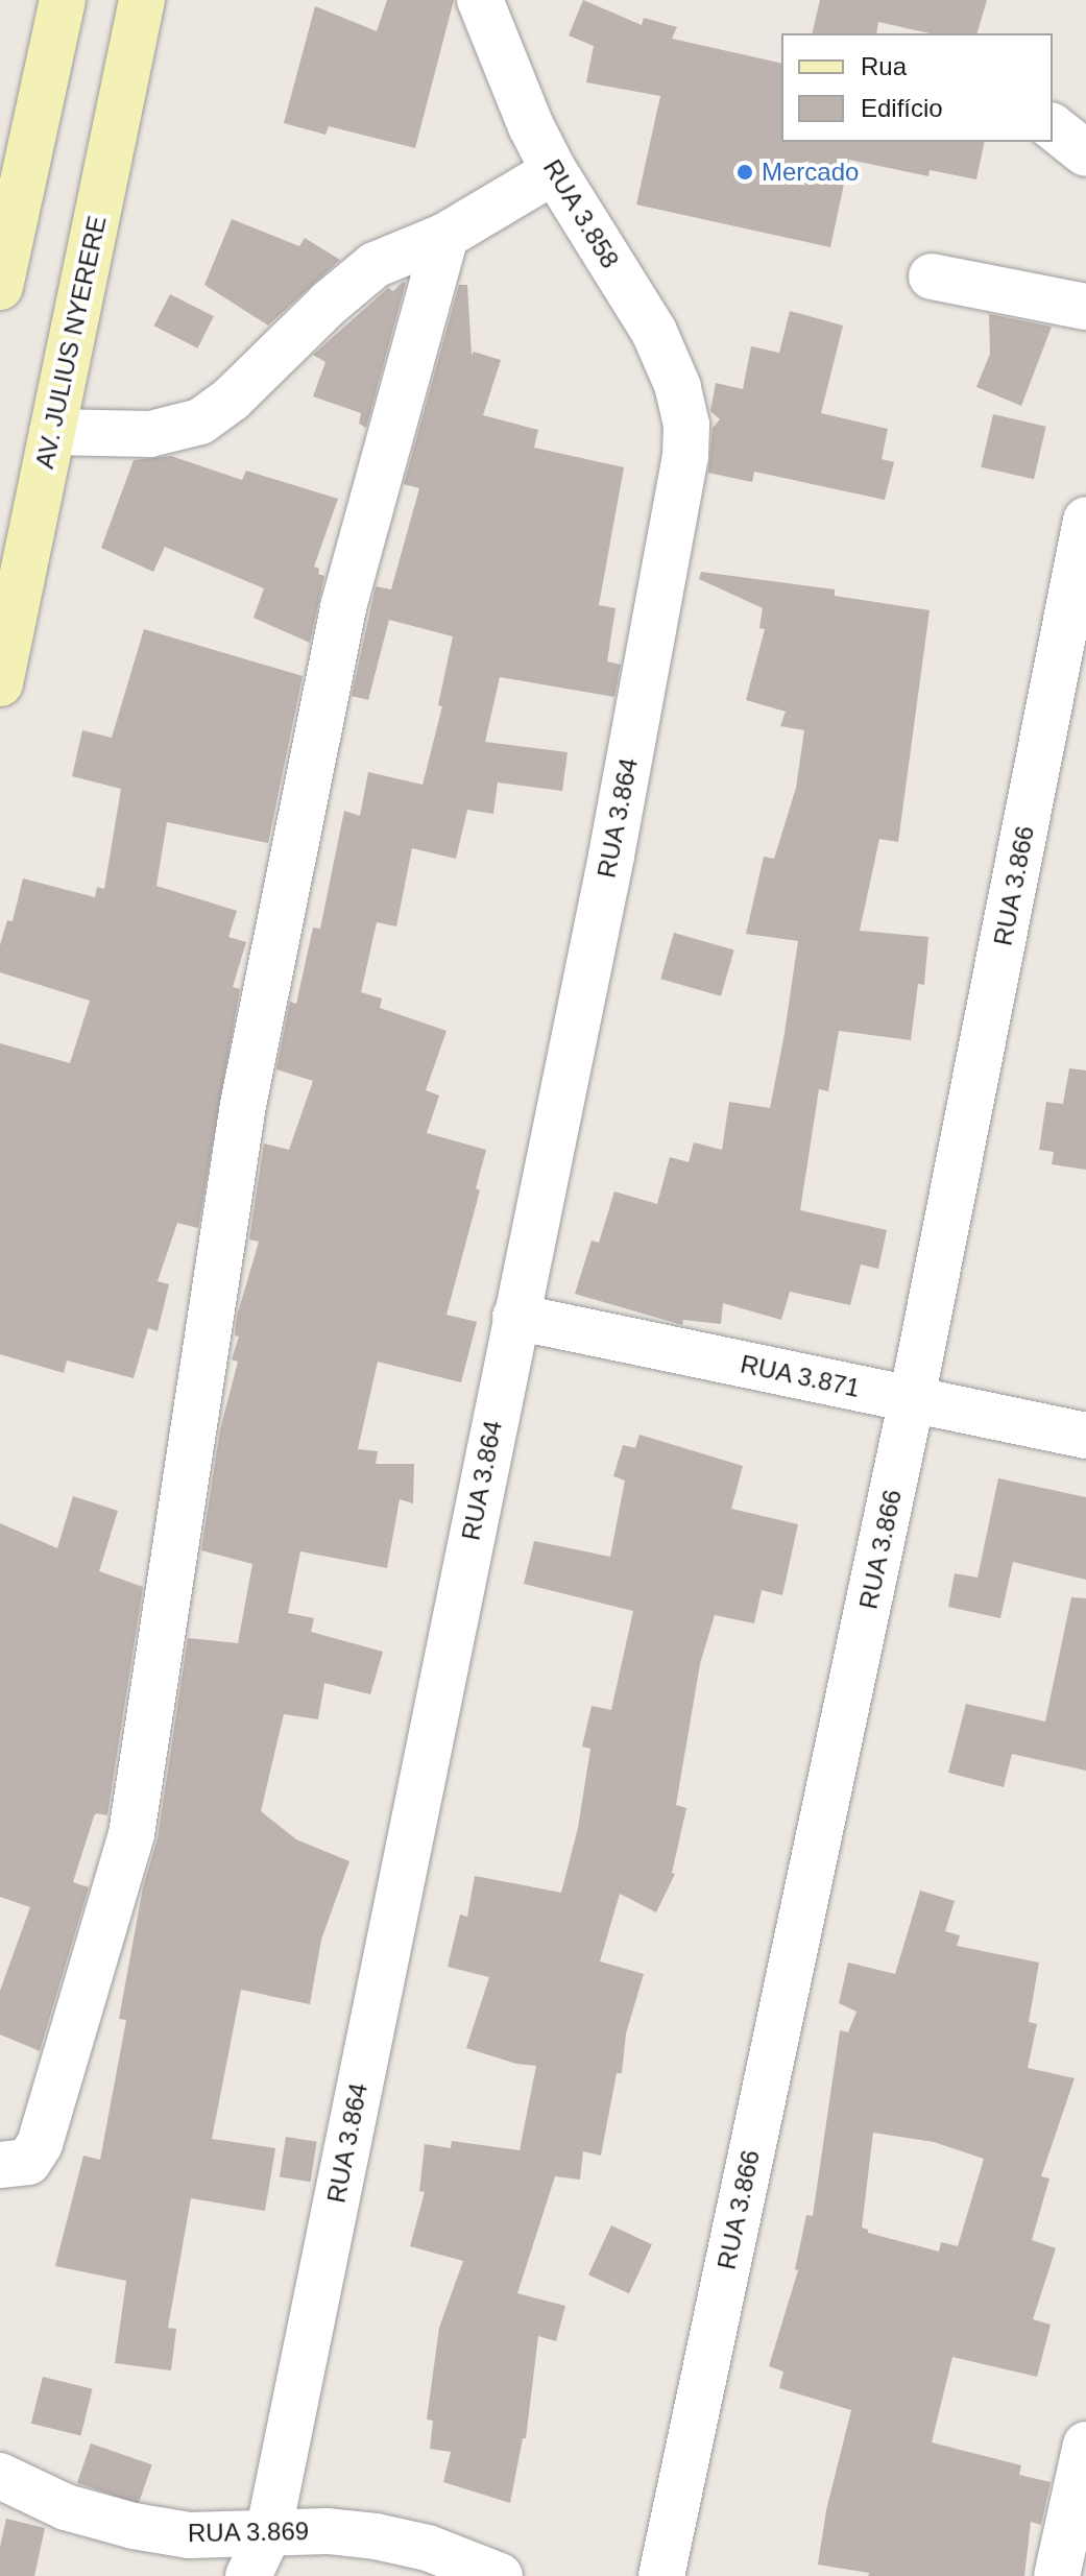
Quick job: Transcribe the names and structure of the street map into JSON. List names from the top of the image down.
{
  "streets": {
    "main road": ["AV. JULIUS NYERERE"],
    "street": [
      "RUA 3.858",
      "RUA 3.864",
      "RUA 3.866",
      "RUA 3.871",
      "RUA 3.869"
    ]
  },
  "crossings": [
    ["RUA 3.858", "RUA 3.864"],
    ["RUA 3.864", "RUA 3.871"],
    ["RUA 3.864", "RUA 3.869"],
    ["RUA 3.866", "RUA 3.871"]
  ],
  "places": ["Mercado"],
  "legend": ["Rua", "Edifício"]
}
